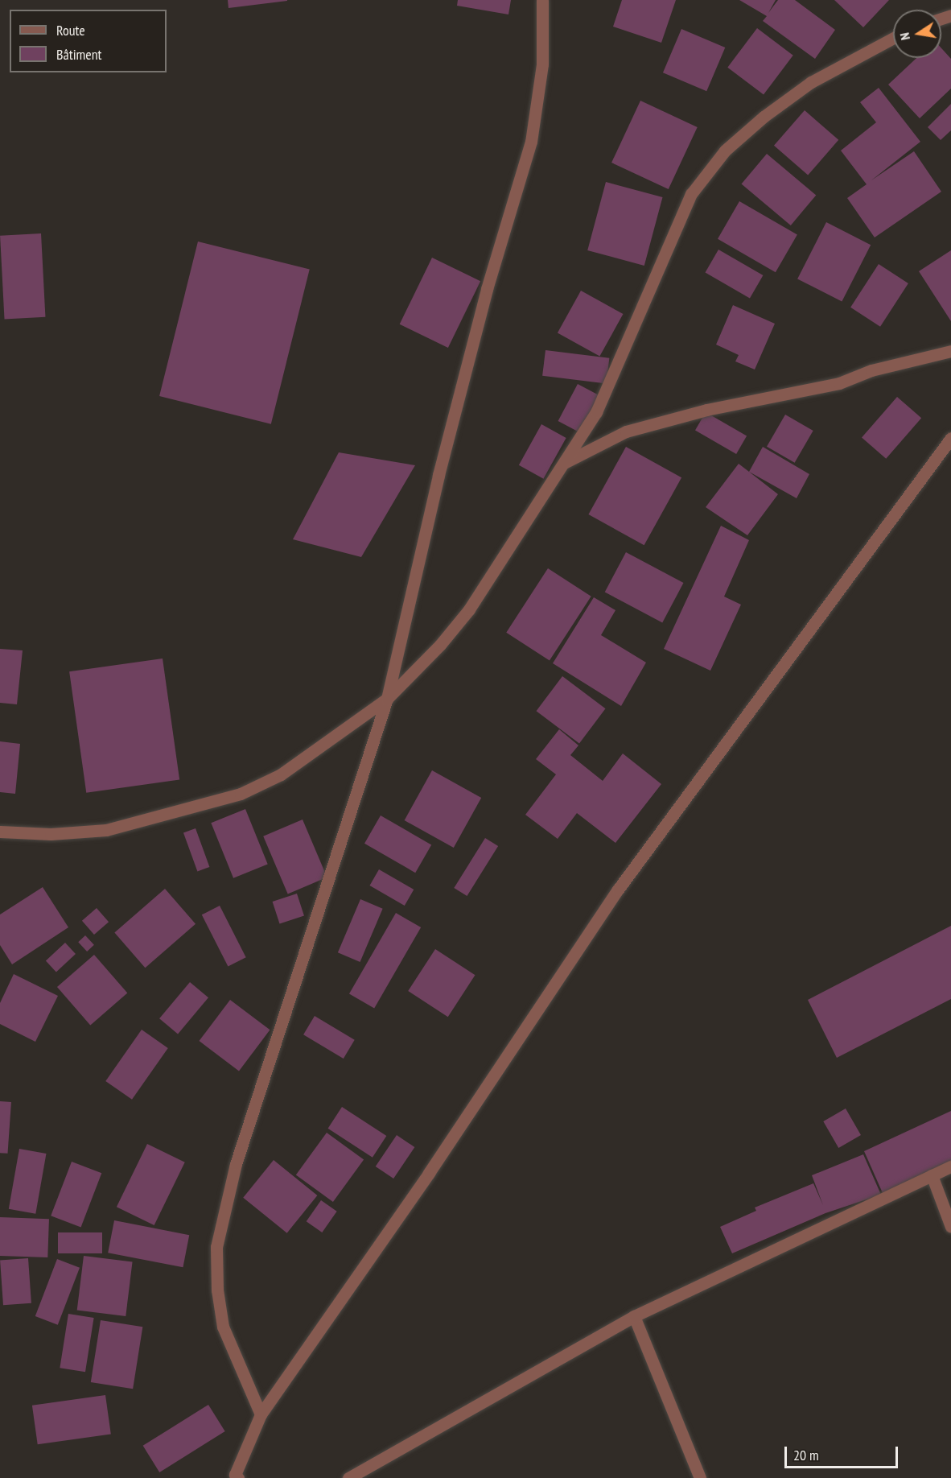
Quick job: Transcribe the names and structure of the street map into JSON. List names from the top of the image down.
{
  "legend": ["Route", "Bâtiment"],
  "scale_bar": "20 m",
  "north": "left"
}
